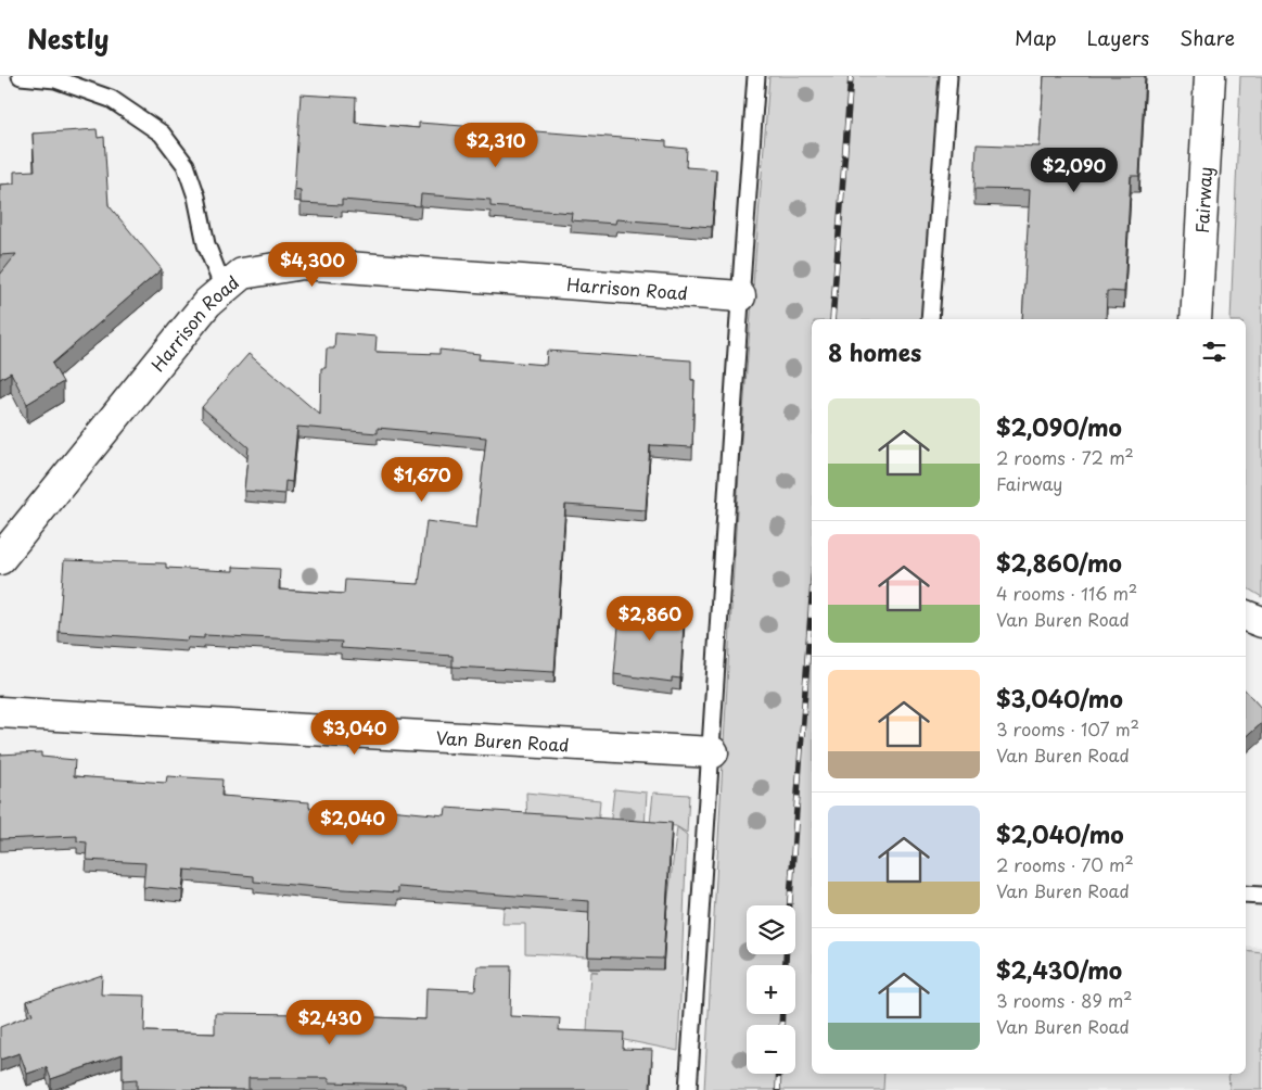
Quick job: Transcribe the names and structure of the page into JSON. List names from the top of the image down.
{
  "streets": {
    "street": ["Fairway", "Harrison Road", "Van Buren Road"]
  },
  "page": {
    "header": "Nestly",
    "nav": ["Map", "Layers", "Share"],
    "price": [
      "$2,310",
      "$2,090",
      "$4,300",
      "$1,670",
      "$2,860",
      "$3,040",
      "$2,040",
      "$2,430"
    ],
    "heading": "8 homes",
    "list": [
      {
        "name": "$2,090/mo",
        "note": "2 rooms · 72 m² · Fairway"
      },
      {
        "name": "$2,860/mo",
        "note": "4 rooms · 116 m² · Van Buren Road"
      },
      {
        "name": "$3,040/mo",
        "note": "3 rooms · 107 m² · Van Buren Road"
      },
      {
        "name": "$2,040/mo",
        "note": "2 rooms · 70 m² · Van Buren Road"
      },
      {
        "name": "$2,430/mo",
        "note": "3 rooms · 89 m² · Van Buren Road"
      }
    ],
    "map_buttons": ["+", "−"]
  }
}
